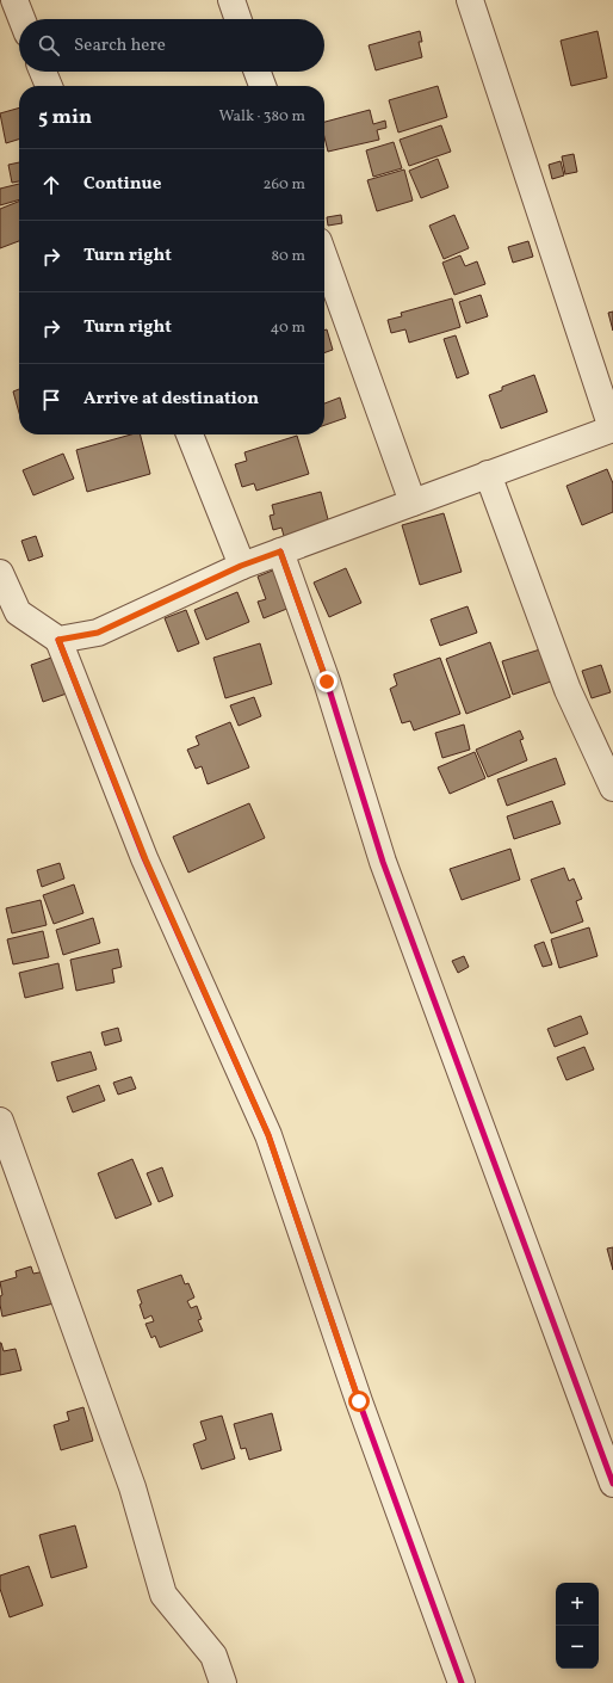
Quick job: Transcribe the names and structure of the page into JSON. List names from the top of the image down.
{
  "page": {
    "search": "Search here",
    "heading": ["5 min", "Walk · 380 m"],
    "list": [
      ["Continue", "260 m"],
      ["Turn right", "80 m"],
      ["Turn right", "40 m"],
      "Arrive at destination"
    ],
    "map_buttons": ["+", "−"]
  }
}
